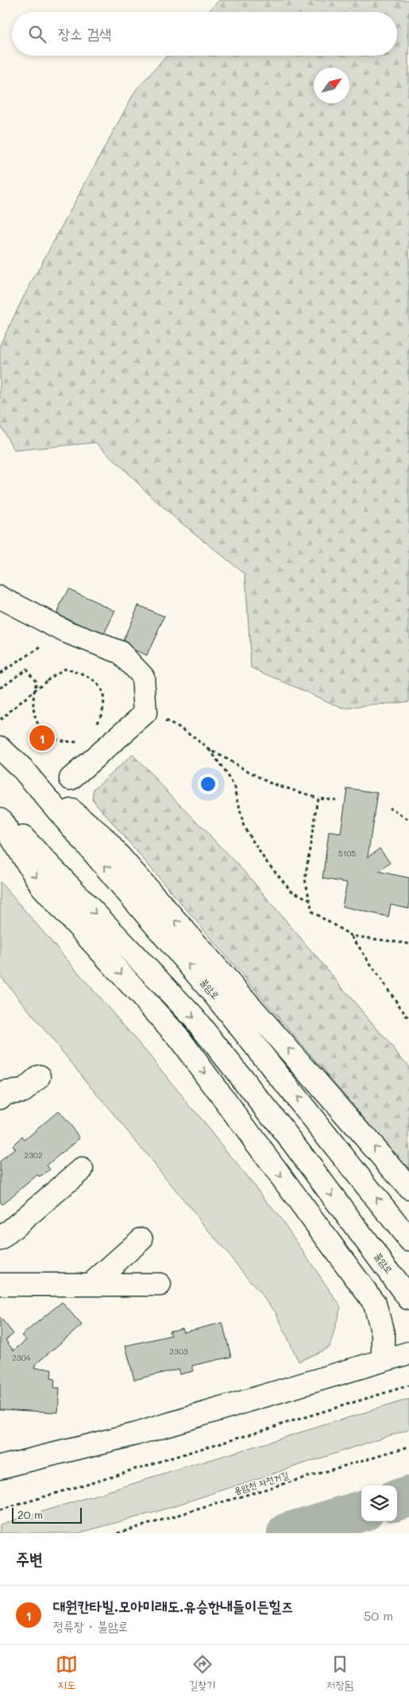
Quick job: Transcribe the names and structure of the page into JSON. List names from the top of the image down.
{
  "streets": {
    "street": ["불암로"],
    "path": ["용암천 자전거길"]
  },
  "house_numbers": [
    "5105",
    "2302",
    "2303",
    "2304"
  ],
  "scale_bar": "20 m",
  "north": "top right",
  "page": {
    "search": "장소 검색",
    "pins": "1",
    "scale": "20 m",
    "heading": "주변",
    "list": [
      {
        "mark": "1",
        "name": "대원칸타빌.모아미래도.유승한내들이든힐즈",
        "note": "정류장 · 불암로",
        "value": "50 m"
      }
    ],
    "nav": ["지도", "길찾기", "저장됨"]
  }
}
